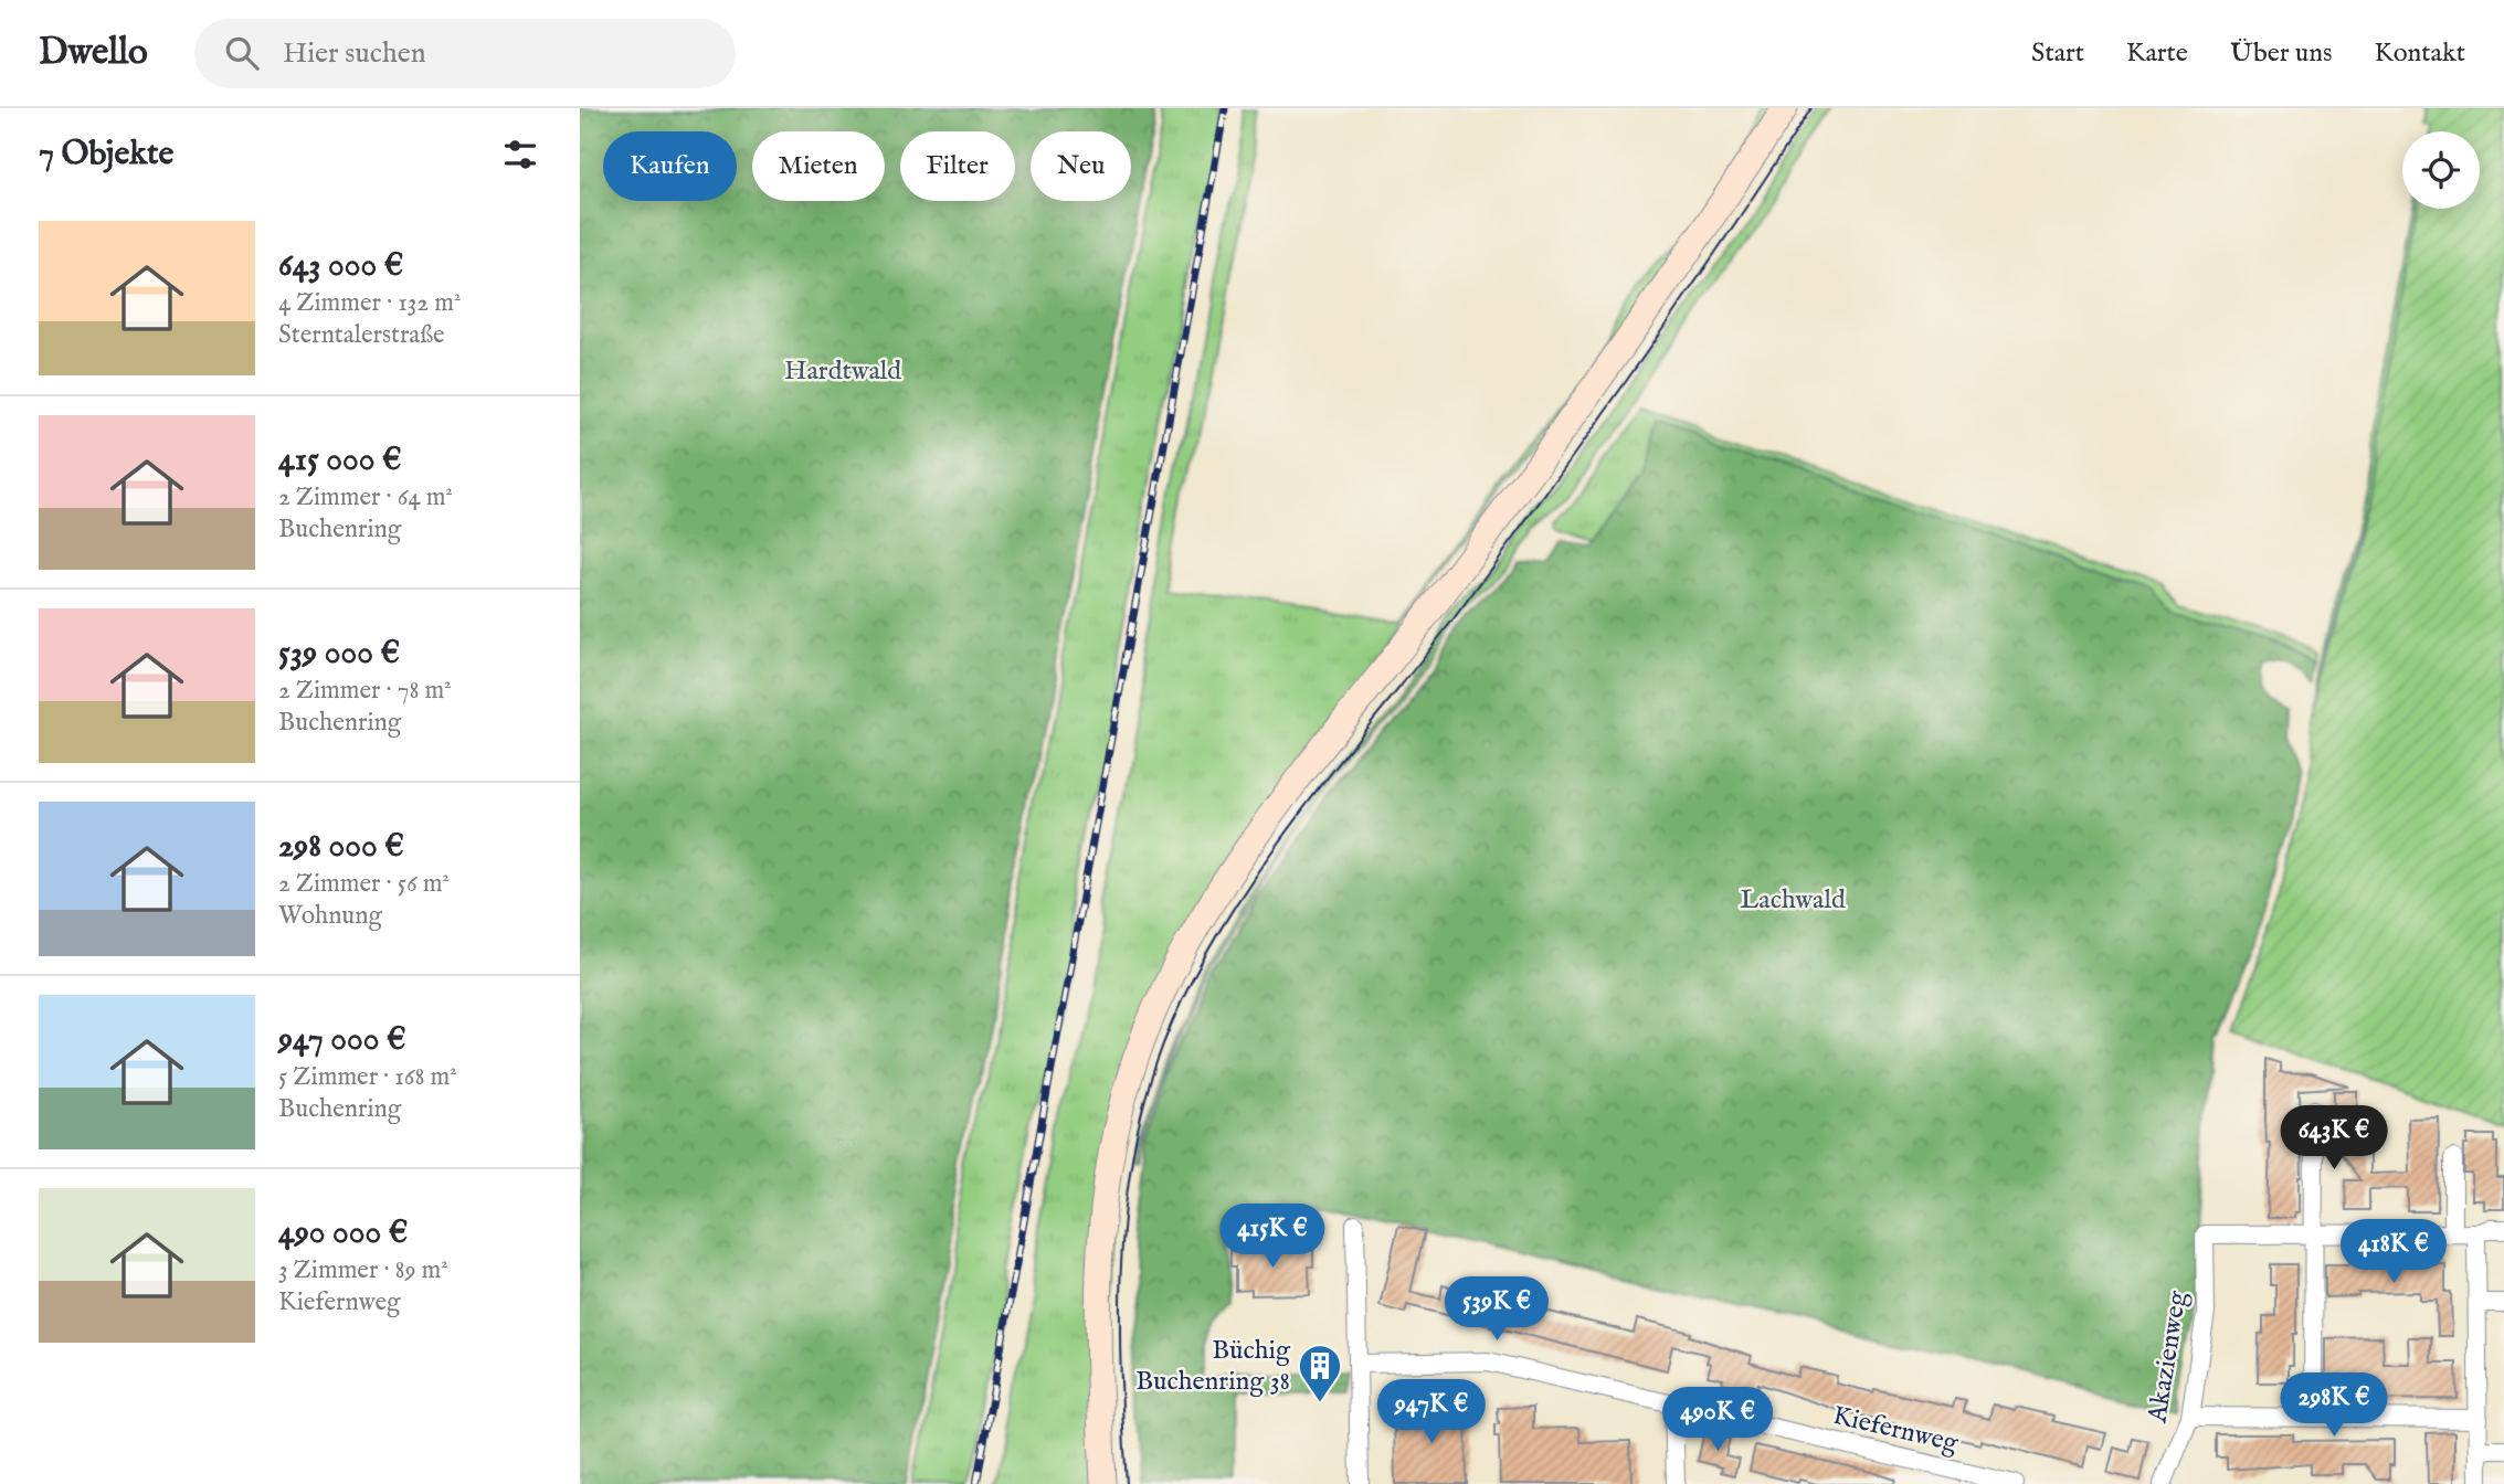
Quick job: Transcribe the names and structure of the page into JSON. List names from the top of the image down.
{
  "streets": {
    "street": ["Akazienweg", "Kiefernweg"]
  },
  "parks": ["Hardtwald", "Lachwald"],
  "places": {
    "building": ["Büchig Buchenring 38"]
  },
  "page": {
    "header": "Dwello",
    "search": "Hier suchen",
    "nav": [
      "Start",
      "Karte",
      "Über uns",
      "Kontakt"
    ],
    "heading": "7 Objekte",
    "chip": [
      "Kaufen",
      "Mieten",
      "Filter",
      "Neu"
    ],
    "list": [
      {
        "name": "643 000 €",
        "note": "4 Zimmer · 132 m² · Sterntalerstraße"
      },
      {
        "name": "415 000 €",
        "note": "2 Zimmer · 64 m² · Buchenring"
      },
      {
        "name": "539 000 €",
        "note": "2 Zimmer · 78 m² · Buchenring"
      },
      {
        "name": "298 000 €",
        "note": "2 Zimmer · 56 m² · Wohnung"
      },
      {
        "name": "947 000 €",
        "note": "5 Zimmer · 168 m² · Buchenring"
      },
      {
        "name": "490 000 €",
        "note": "3 Zimmer · 89 m² · Kiefernweg"
      }
    ],
    "price": [
      "643K €",
      "415K €",
      "418K €",
      "539K €",
      "298K €",
      "947K €",
      "490K €"
    ]
  }
}
